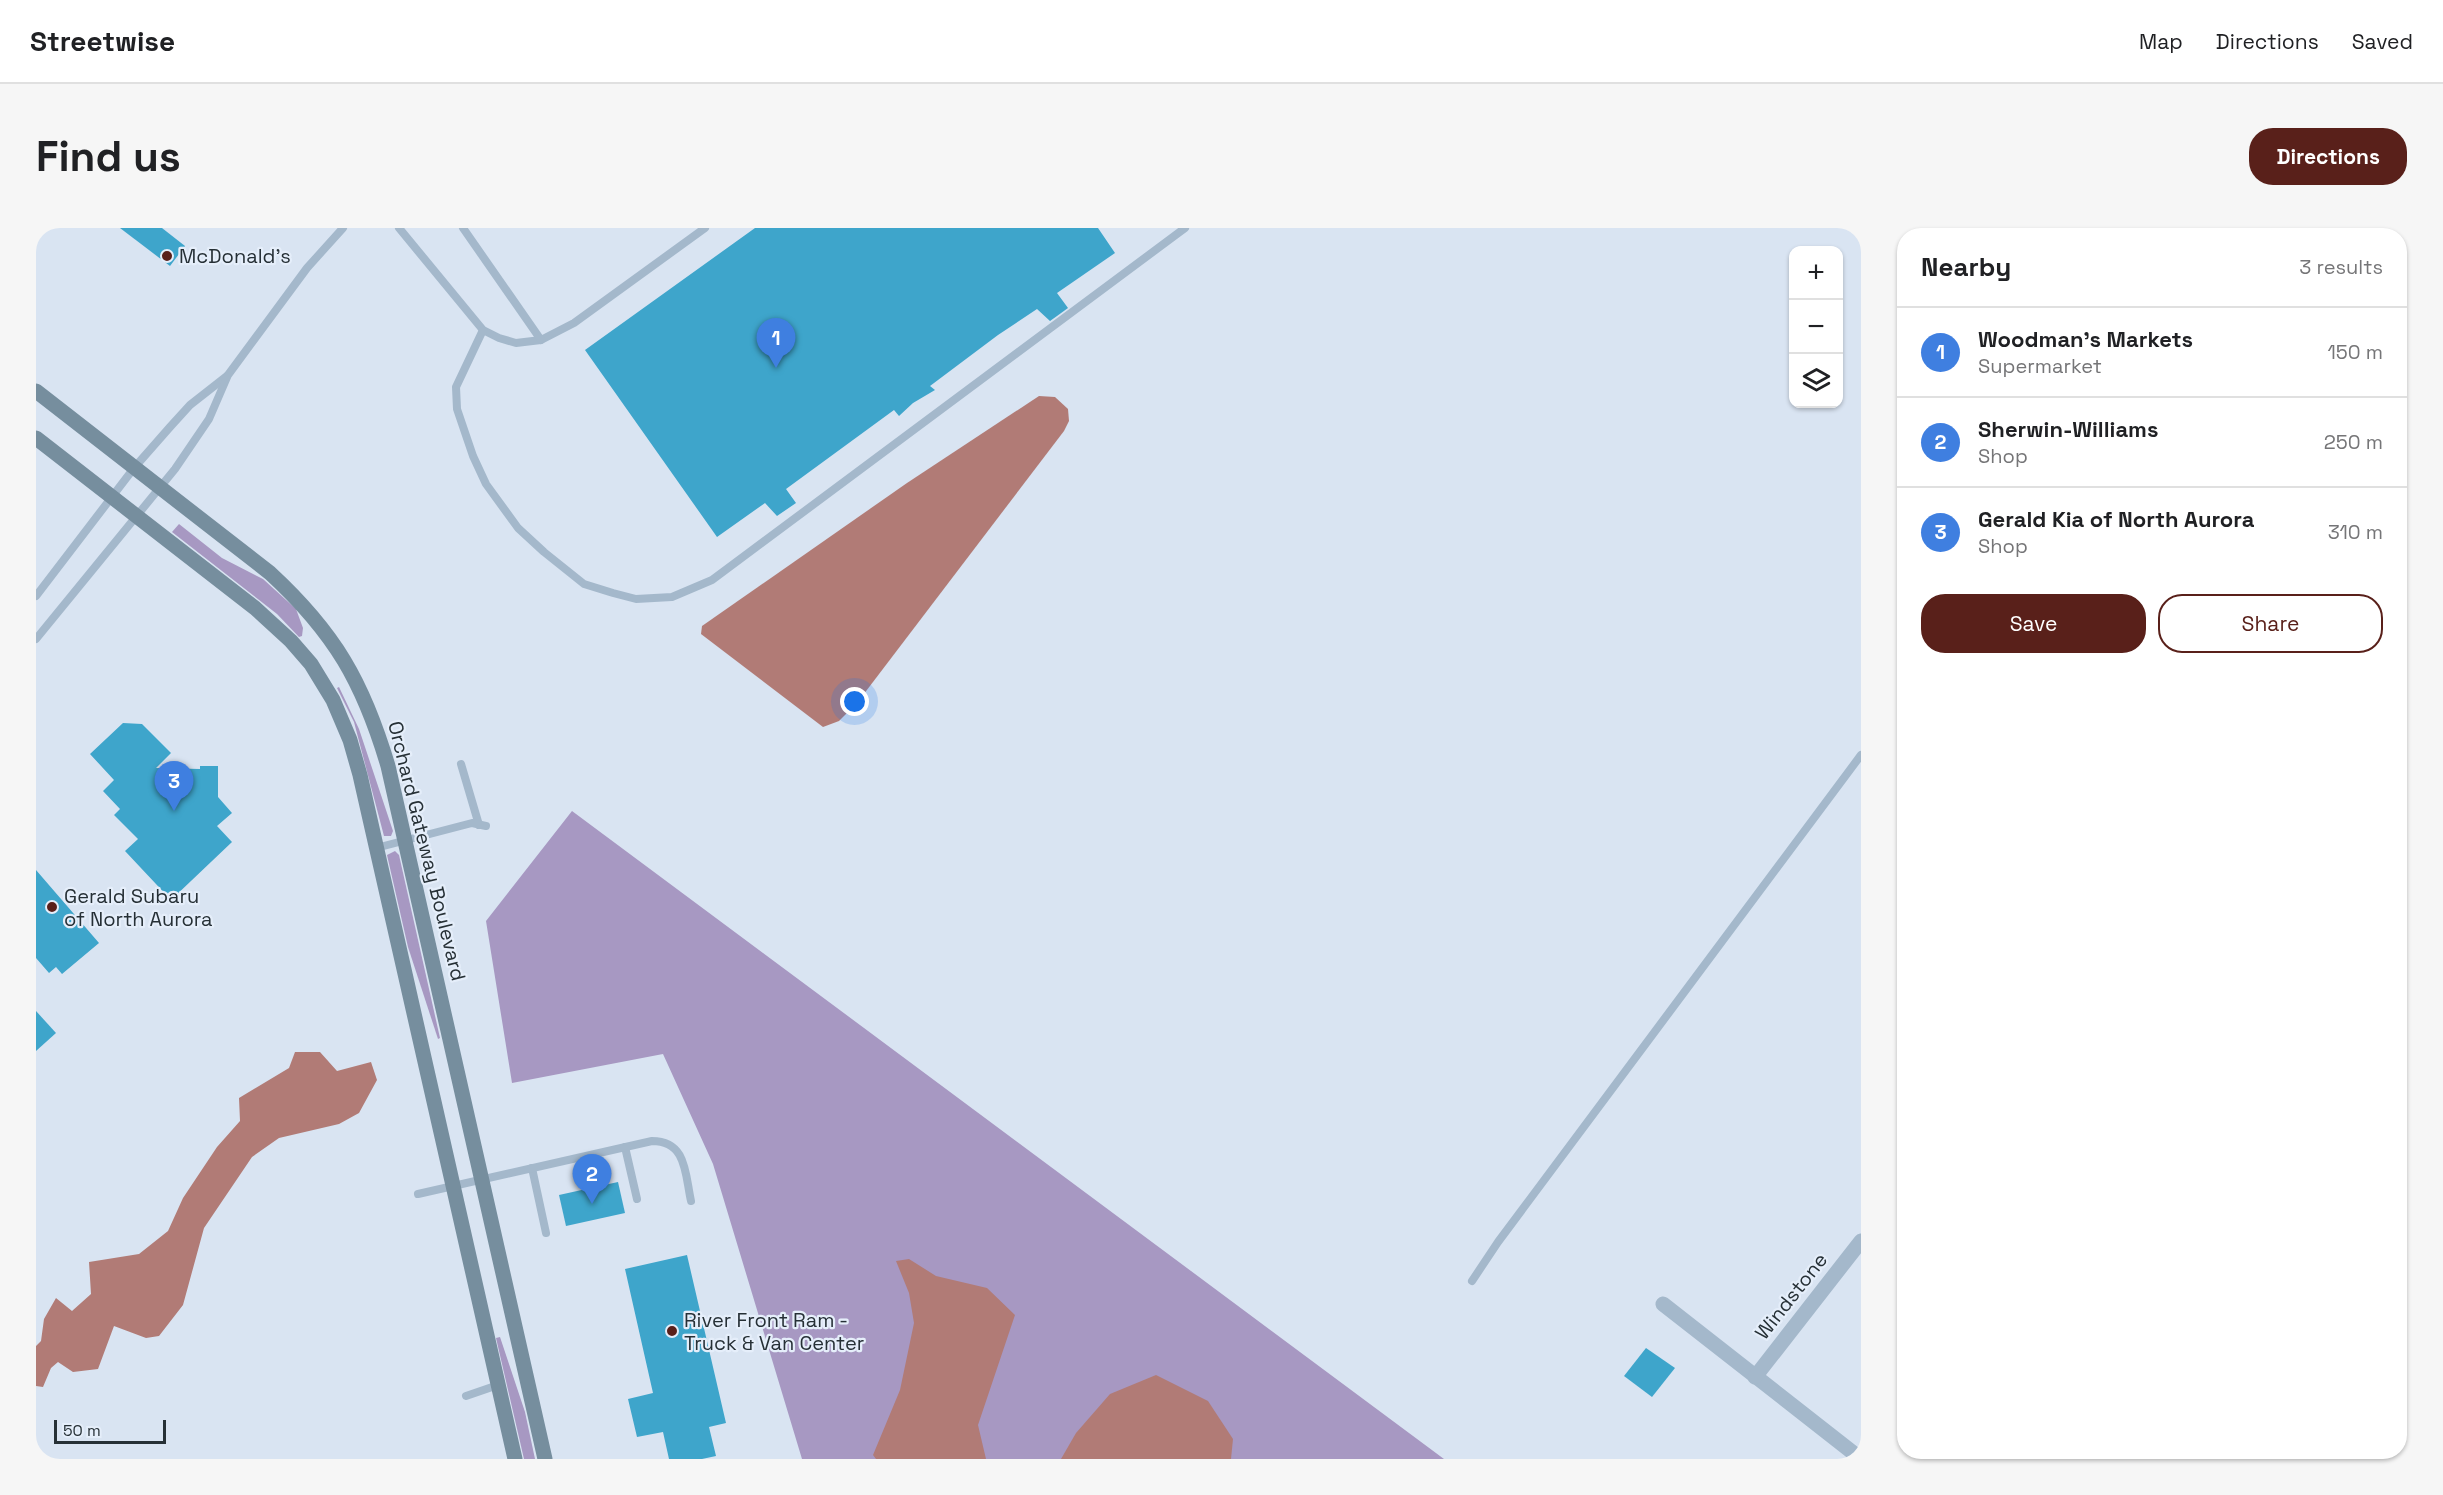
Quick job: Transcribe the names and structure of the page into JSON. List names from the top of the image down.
{
  "streets": {
    "street": ["Orchard Gateway Boulevard", "Windstone"]
  },
  "places": ["McDonald's", "Gerald Subaru of North Aurora", "River Front Ram - Truck & Van Center"],
  "scale_bar": "50 m",
  "page": {
    "header": "Streetwise",
    "nav": ["Map", "Directions", "Saved"],
    "buttons": [
      "Directions",
      ["Save", "Share"]
    ],
    "title": "Find us",
    "heading": ["Nearby", "3 results"],
    "map_buttons": ["+", "−"],
    "list": [
      {
        "mark": "1",
        "name": "Woodman's Markets",
        "note": "Supermarket",
        "value": "150 m"
      },
      {
        "mark": "2",
        "name": "Sherwin-Williams",
        "note": "Shop",
        "value": "250 m"
      },
      {
        "mark": "3",
        "name": "Gerald Kia of North Aurora",
        "note": "Shop",
        "value": "310 m"
      }
    ],
    "pins": ["1", "3", "2"],
    "scale": "50 m"
  }
}
